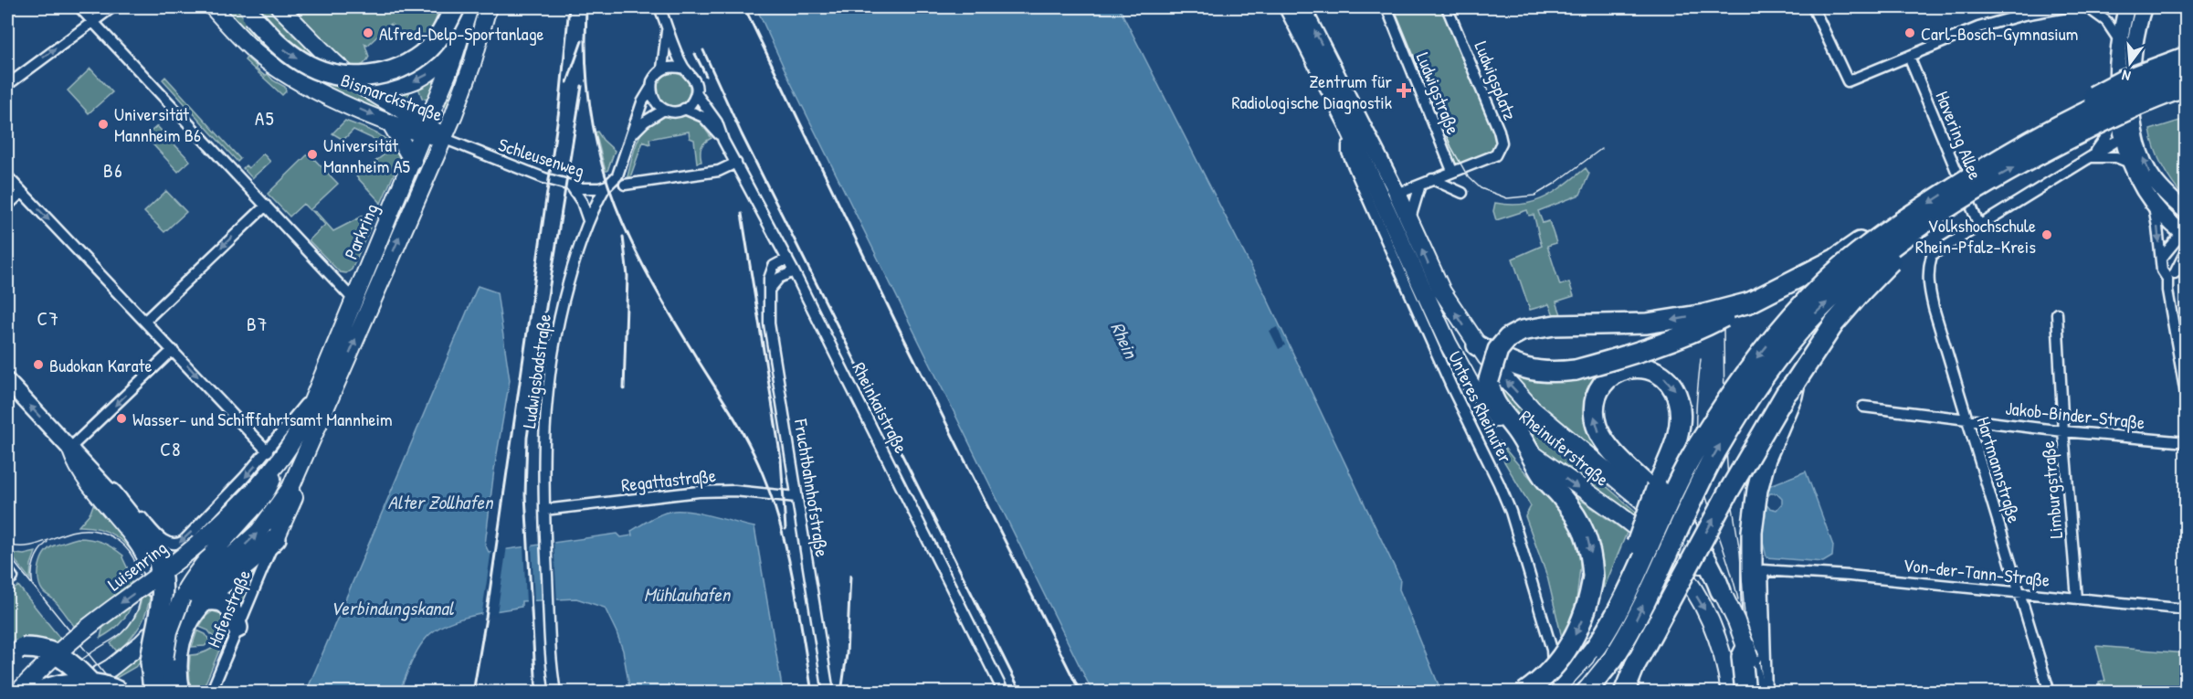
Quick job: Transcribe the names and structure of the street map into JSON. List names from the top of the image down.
{
  "streets": {
    "main road": [
      "Bismarckstraße",
      "Parkring",
      "Rheinuferstraße",
      "Luisenring"
    ],
    "street": [
      "Ludwigsplatz",
      "Ludwigstraße",
      "Havering Allee",
      "Schleusenweg",
      "Ludwigsbadstraße",
      "Unteres Rheinufer",
      "Rheinkaistraße",
      "Jakob-Binder-Straße",
      "Hartmannstraße",
      "Regattastraße",
      "Fruchtbahnhofstraße",
      "Limburgstraße",
      "Von-der-Tann-Straße",
      "Hafenstraße"
    ]
  },
  "crossings": [
    ["Ludwigsplatz", "Ludwigstraße"],
    ["Bismarckstraße", "Schleusenweg"],
    ["Bismarckstraße", "Parkring"],
    ["Havering Allee", "Hartmannstraße"],
    ["Schleusenweg", "Parkring"],
    ["Schleusenweg", "Ludwigsbadstraße"],
    ["Schleusenweg", "Rheinkaistraße"],
    ["Parkring", "Luisenring"],
    ["Ludwigsbadstraße", "Regattastraße"],
    ["Rheinkaistraße", "Fruchtbahnhofstraße"],
    ["Jakob-Binder-Straße", "Hartmannstraße"],
    ["Jakob-Binder-Straße", "Limburgstraße"],
    ["Hartmannstraße", "Von-der-Tann-Straße"],
    ["Regattastraße", "Fruchtbahnhofstraße"],
    ["Limburgstraße", "Von-der-Tann-Straße"]
  ],
  "districts": [
    "A5",
    "B6",
    "C7",
    "B7",
    "C8"
  ],
  "water": [
    "Rhein",
    "Alter Zollhafen",
    "Mühlauhafen",
    "Verbindungskanal"
  ],
  "places": {
    "other": [
      "Alfred-Delp-Sportanlage",
      "Carl-Bosch-Gymnasium",
      "Universität Mannheim B6",
      "Universität Mannheim A5",
      "Volkshochschule Rhein-Pfalz-Kreis",
      "Budokan Karate",
      "Wasser- und Schifffahrtsamt Mannheim"
    ],
    "health": ["Zentrum für Radiologische Diagnostik"]
  },
  "north": "bottom"
}
